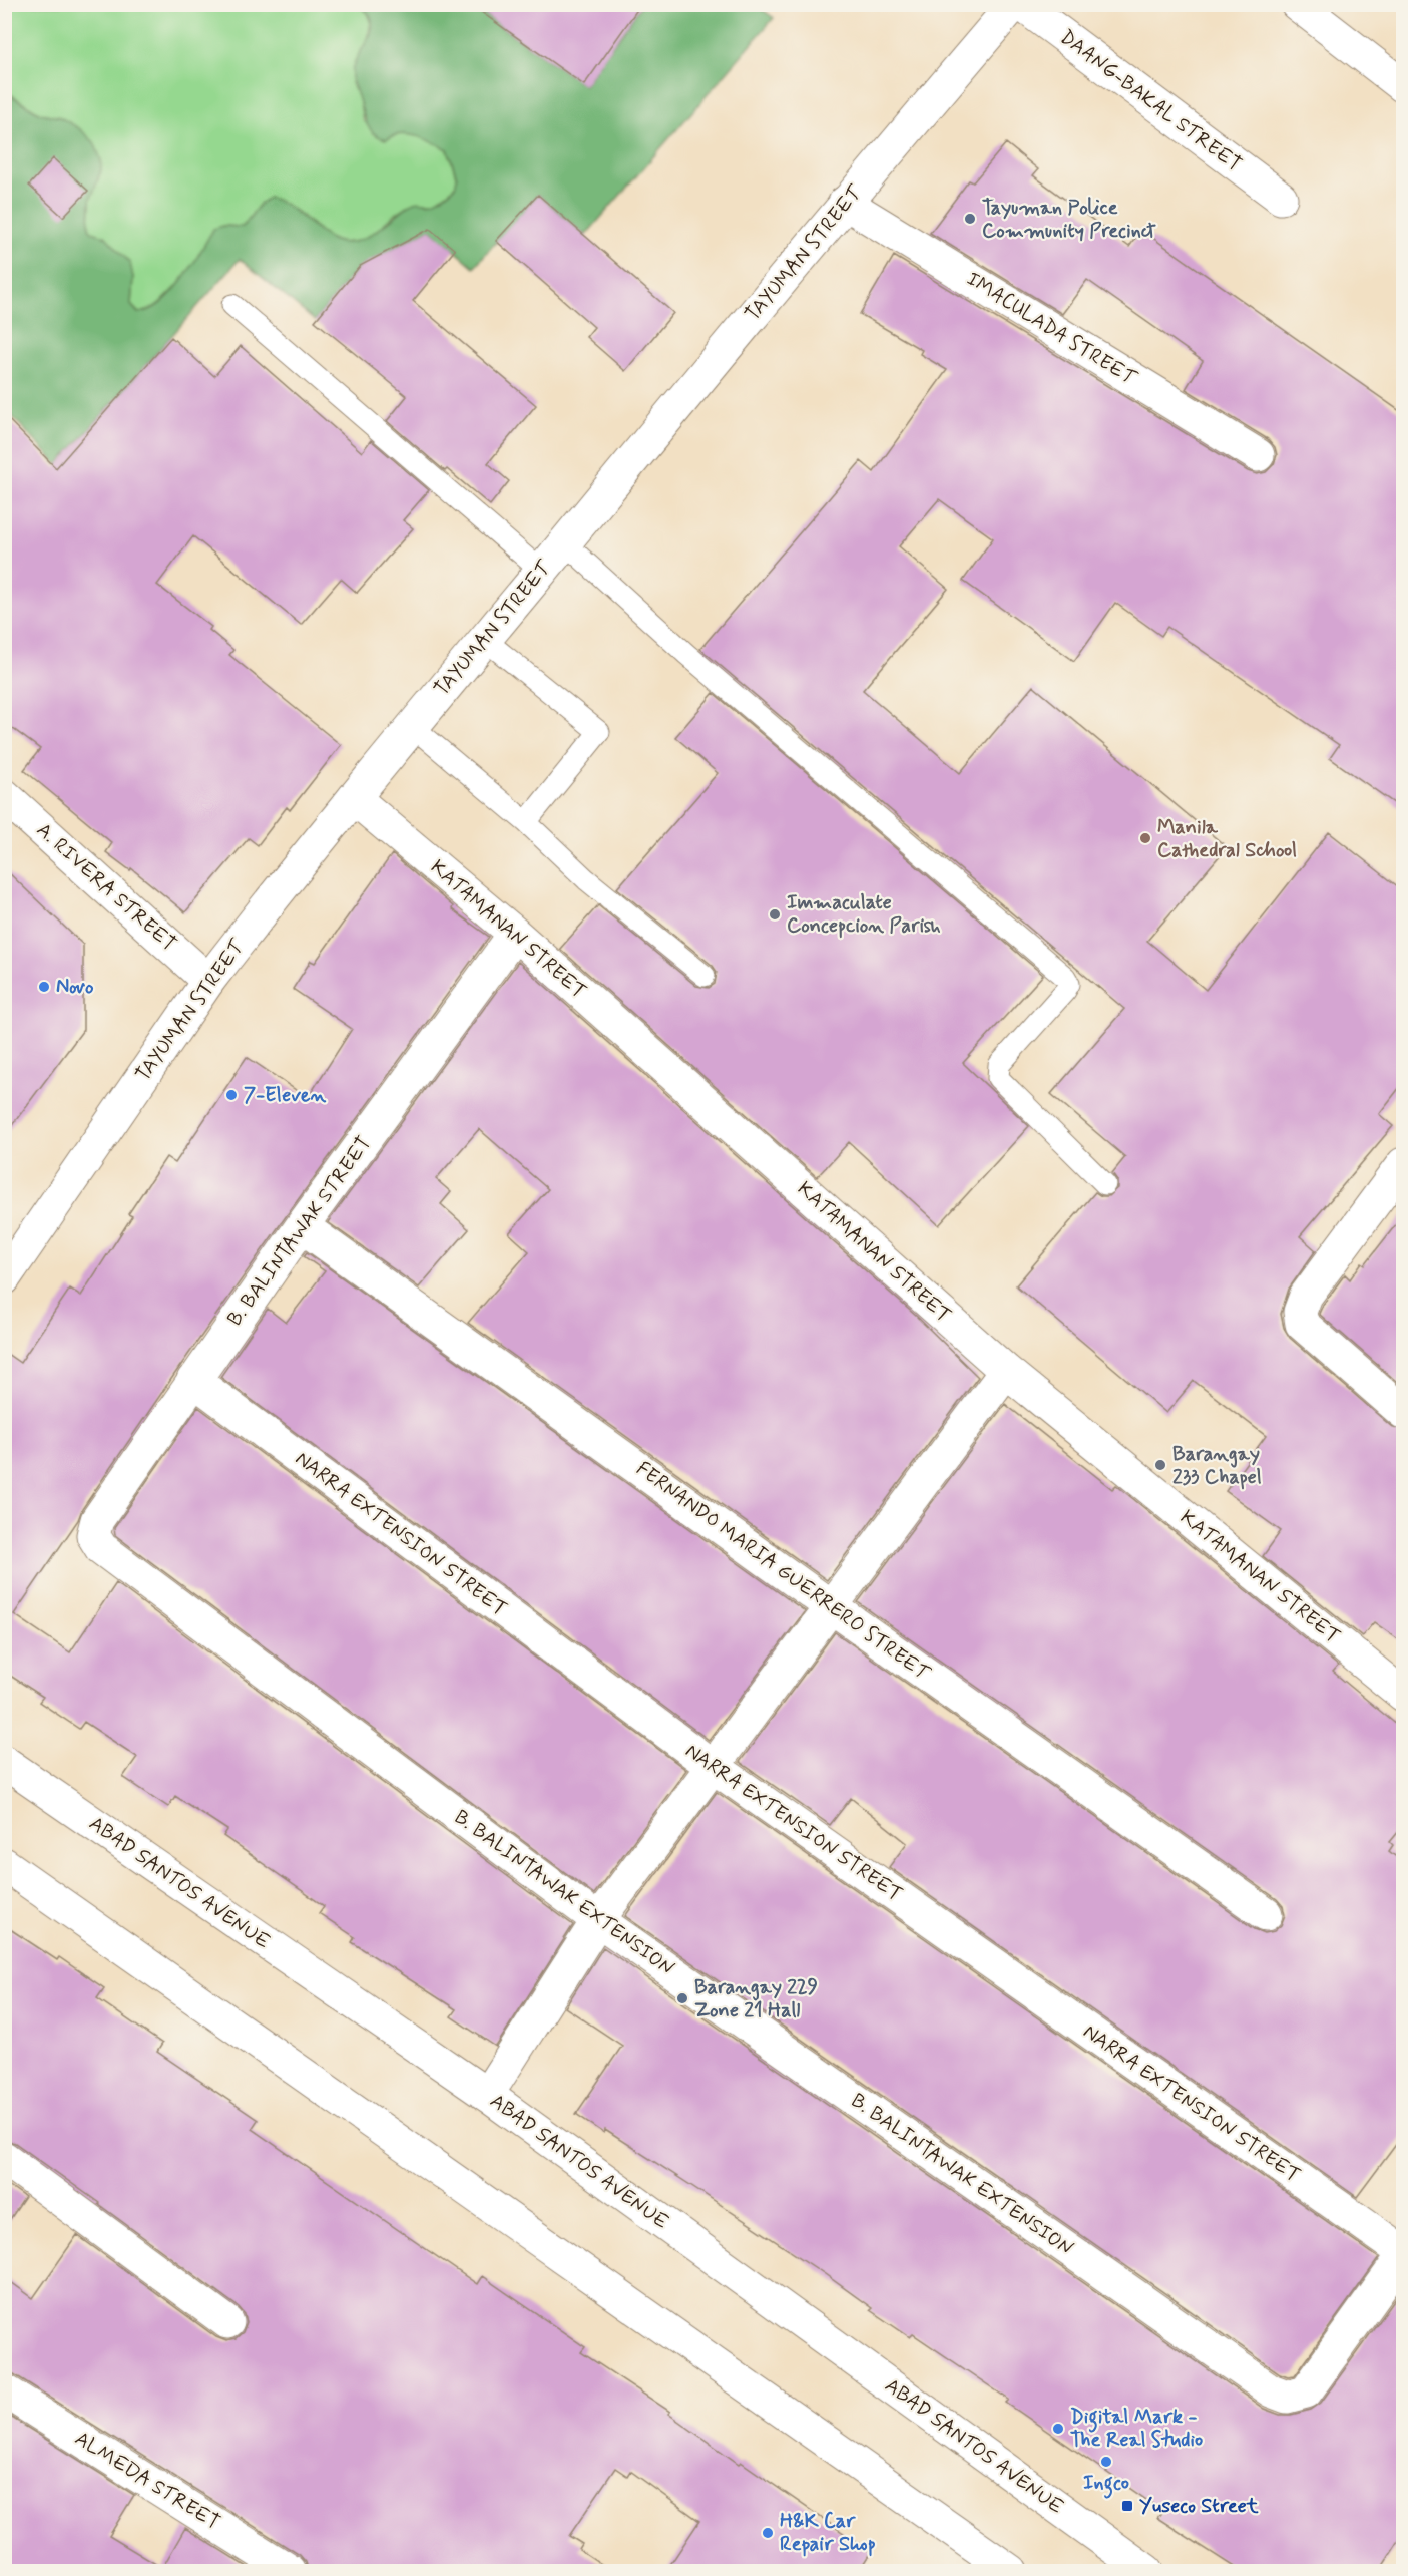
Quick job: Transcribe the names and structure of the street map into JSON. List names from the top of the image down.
{
  "streets": {
    "street": [
      "DAANG-BAKAL STREET",
      "TAYUMAN STREET",
      "IMACULADA STREET",
      "A. RIVERA STREET",
      "KATAMANAN STREET",
      "B. BALINTAWAK STREET",
      "NARRA EXTENSION STREET",
      "FERNANDO MARIA GUERRERO STREET",
      "ABAD SANTOS AVENUE",
      "B. BALINTAWAK EXTENSION",
      "ALMEDA STREET"
    ]
  },
  "crossings": [
    ["TAYUMAN STREET", "IMACULADA STREET"],
    ["TAYUMAN STREET", "A. RIVERA STREET"],
    ["TAYUMAN STREET", "KATAMANAN STREET"],
    ["KATAMANAN STREET", "B. BALINTAWAK STREET"],
    ["B. BALINTAWAK STREET", "NARRA EXTENSION STREET"],
    ["B. BALINTAWAK STREET", "FERNANDO MARIA GUERRERO STREET"],
    ["B. BALINTAWAK STREET", "B. BALINTAWAK EXTENSION"],
    ["NARRA EXTENSION STREET", "B. BALINTAWAK EXTENSION"]
  ],
  "places": {
    "other": [
      "Tayuman Police Community Precinct",
      "Manila Cathedral School",
      "Immaculate Concepcion Parish",
      "Novo",
      "7-Eleven",
      "Barangay 233 Chapel",
      "Barangay 229 Zone 21 Hall",
      "Digital Mark - The Real Studio",
      "Ingco",
      "H&K Car Repair Shop"
    ],
    "transit": ["Yuseco Street"]
  }
}
